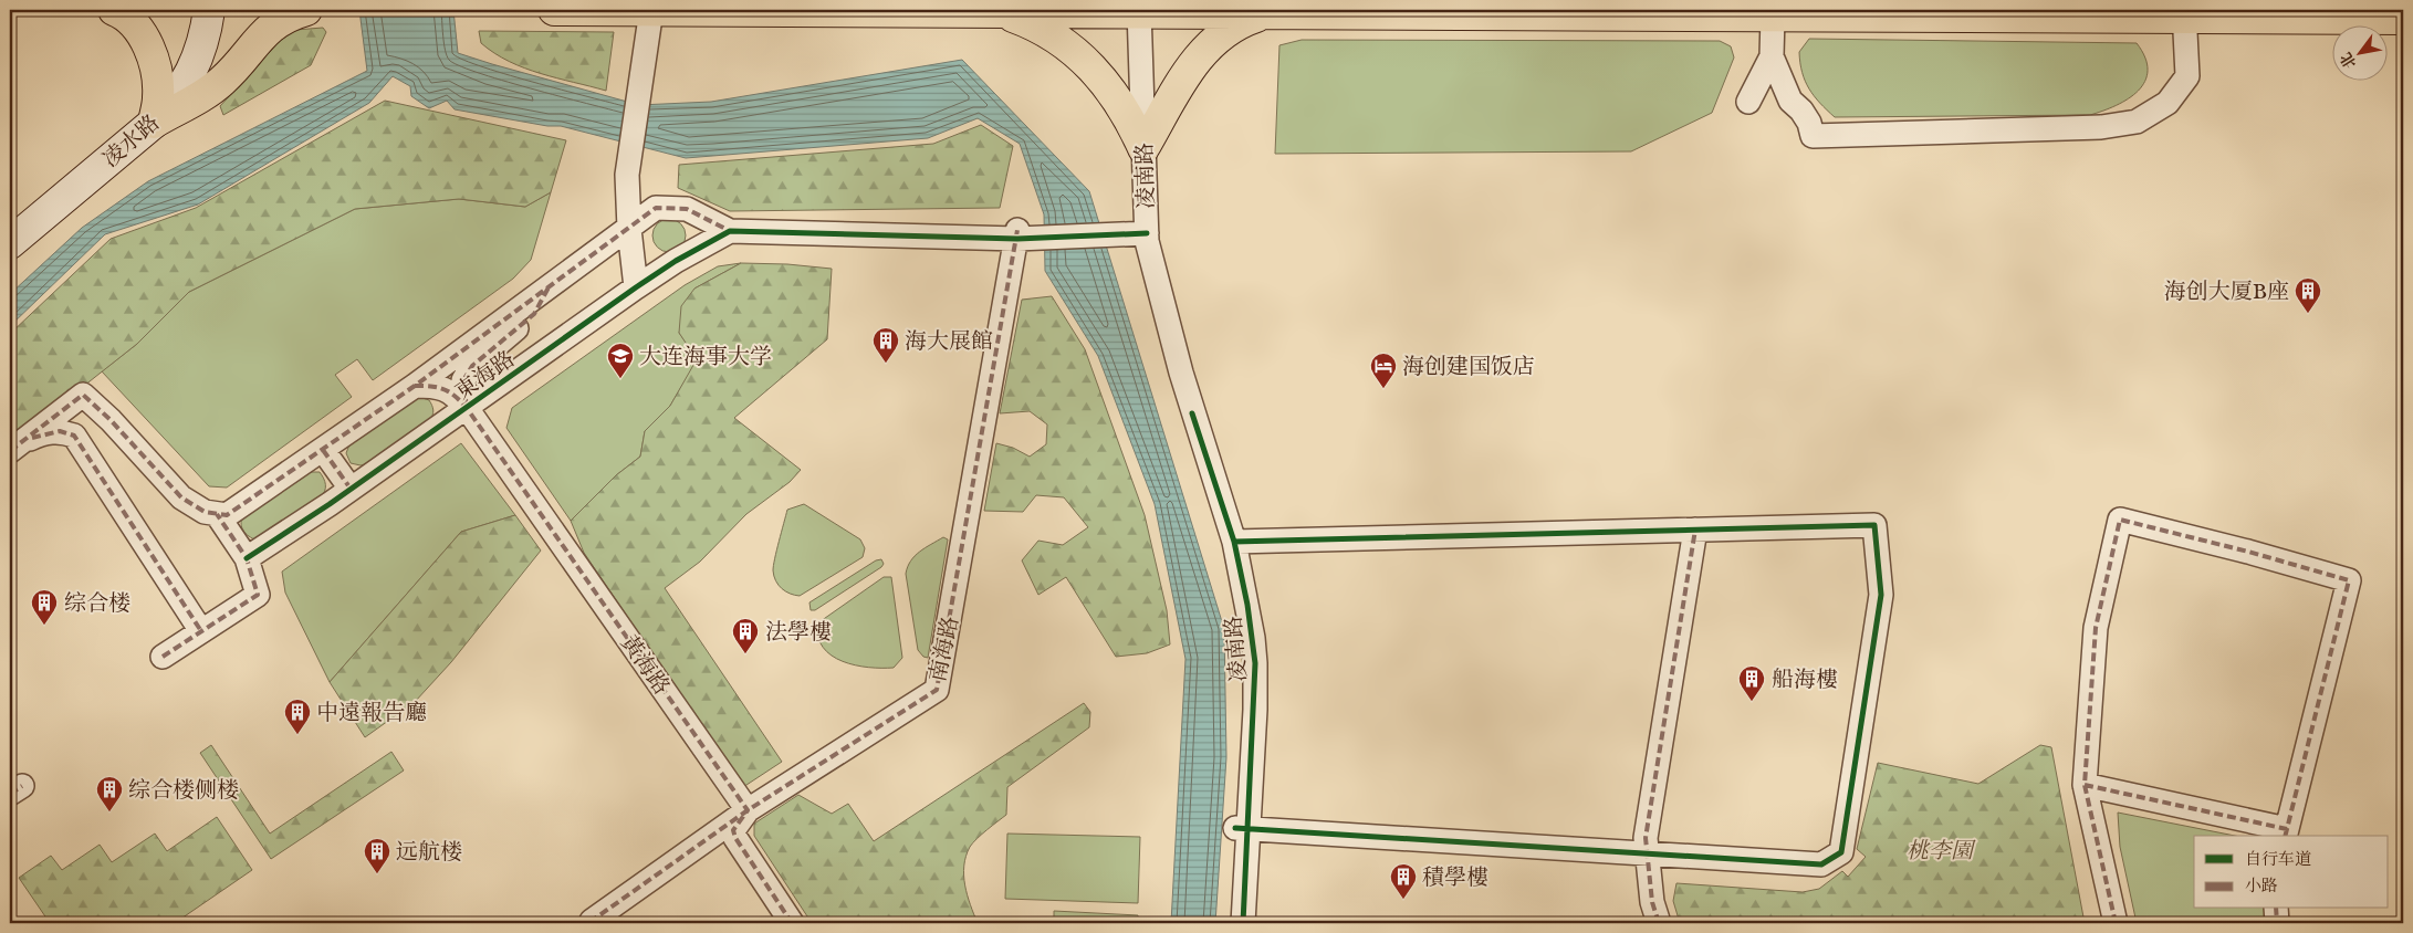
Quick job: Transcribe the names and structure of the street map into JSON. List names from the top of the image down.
{
  "streets": {
    "main road": ["凌水路"],
    "street": [
      "凌南路",
      "東海路",
      "南海路",
      "黃海路"
    ]
  },
  "crossings": [
    ["東海路", "黃海路"],
    ["南海路", "黃海路"]
  ],
  "parks": ["桃李園"],
  "places": {
    "building": [
      "海创大厦B座",
      "海大展館",
      "综合楼",
      "法學樓",
      "船海樓",
      "中遠報告廳",
      "综合楼侧楼",
      "远航楼",
      "積學樓"
    ],
    "school or university": ["大连海事大学"],
    "hotel": ["海创建国饭店"]
  },
  "legend": ["自行车道", "小路"],
  "north": "bottom left"
}
